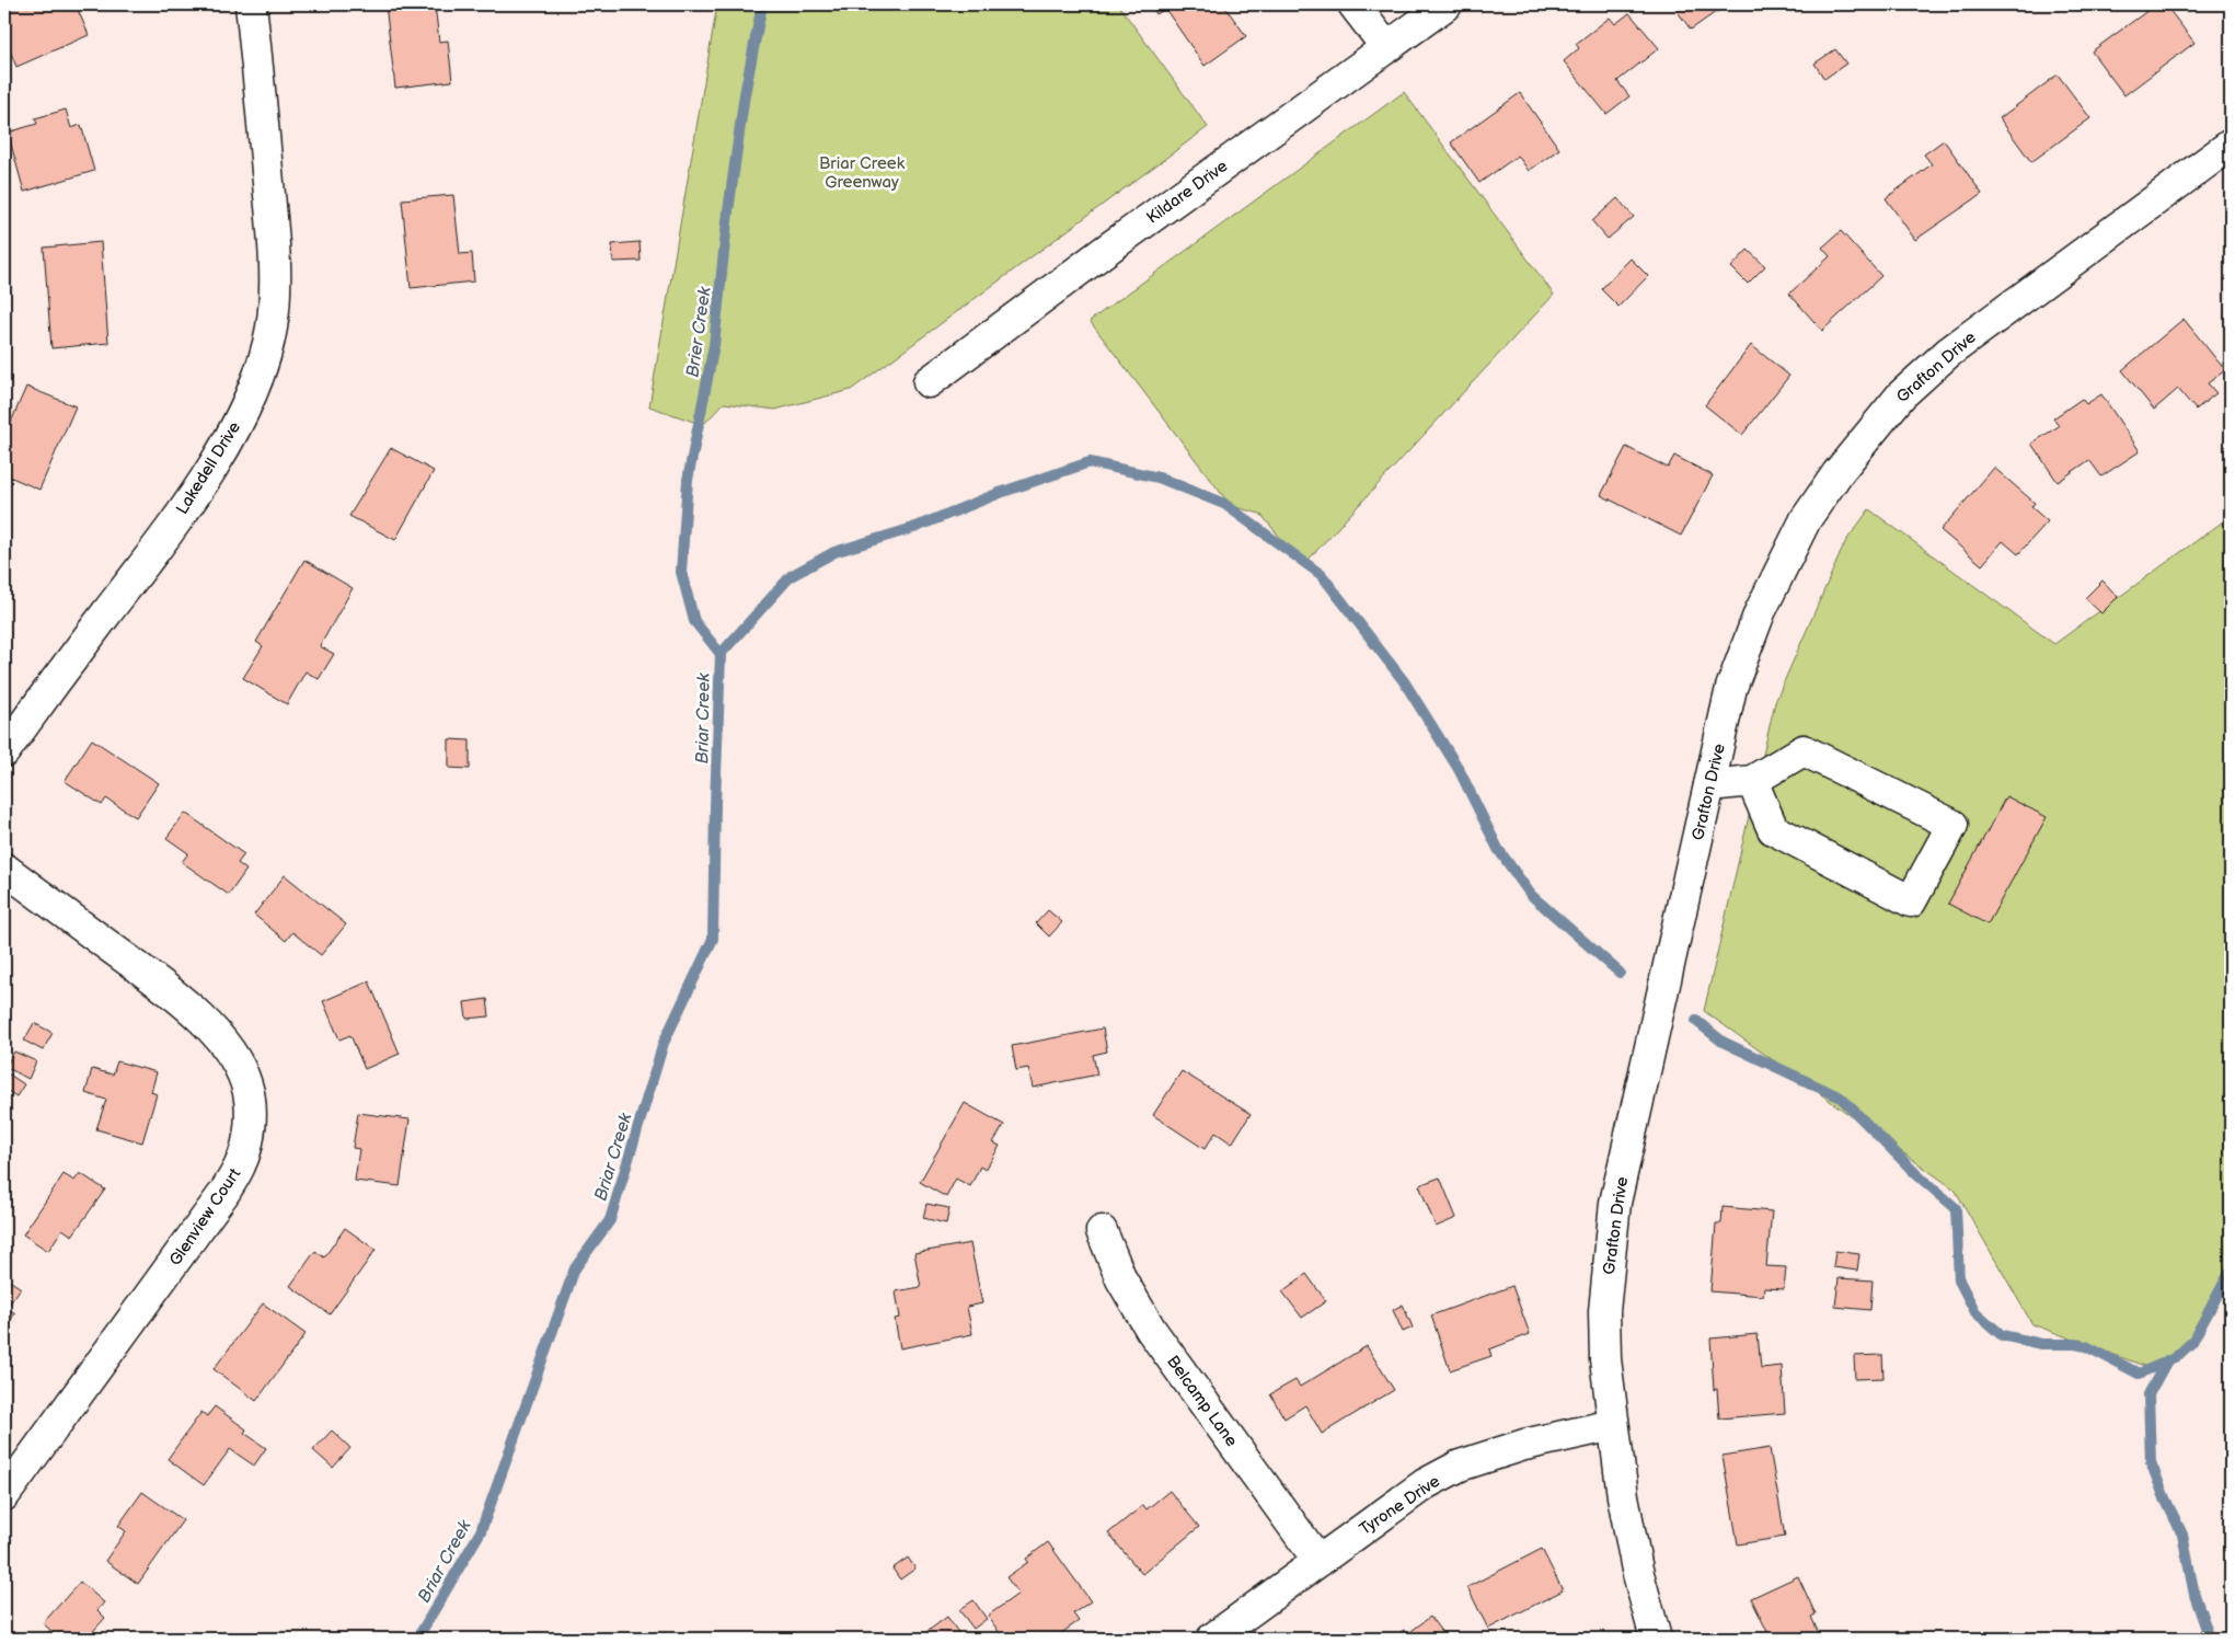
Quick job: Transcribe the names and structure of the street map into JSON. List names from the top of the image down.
{
  "streets": {
    "street": [
      "Kildare Drive",
      "Grafton Drive",
      "Lakedell Drive",
      "Glenview Court",
      "Belcamp Lane",
      "Tyrone Drive"
    ]
  },
  "crossings": [
    ["Grafton Drive", "Tyrone Drive"],
    ["Belcamp Lane", "Tyrone Drive"]
  ],
  "water": ["Brier Creek", "Briar Creek"],
  "parks": ["Briar Creek Greenway"]
}
